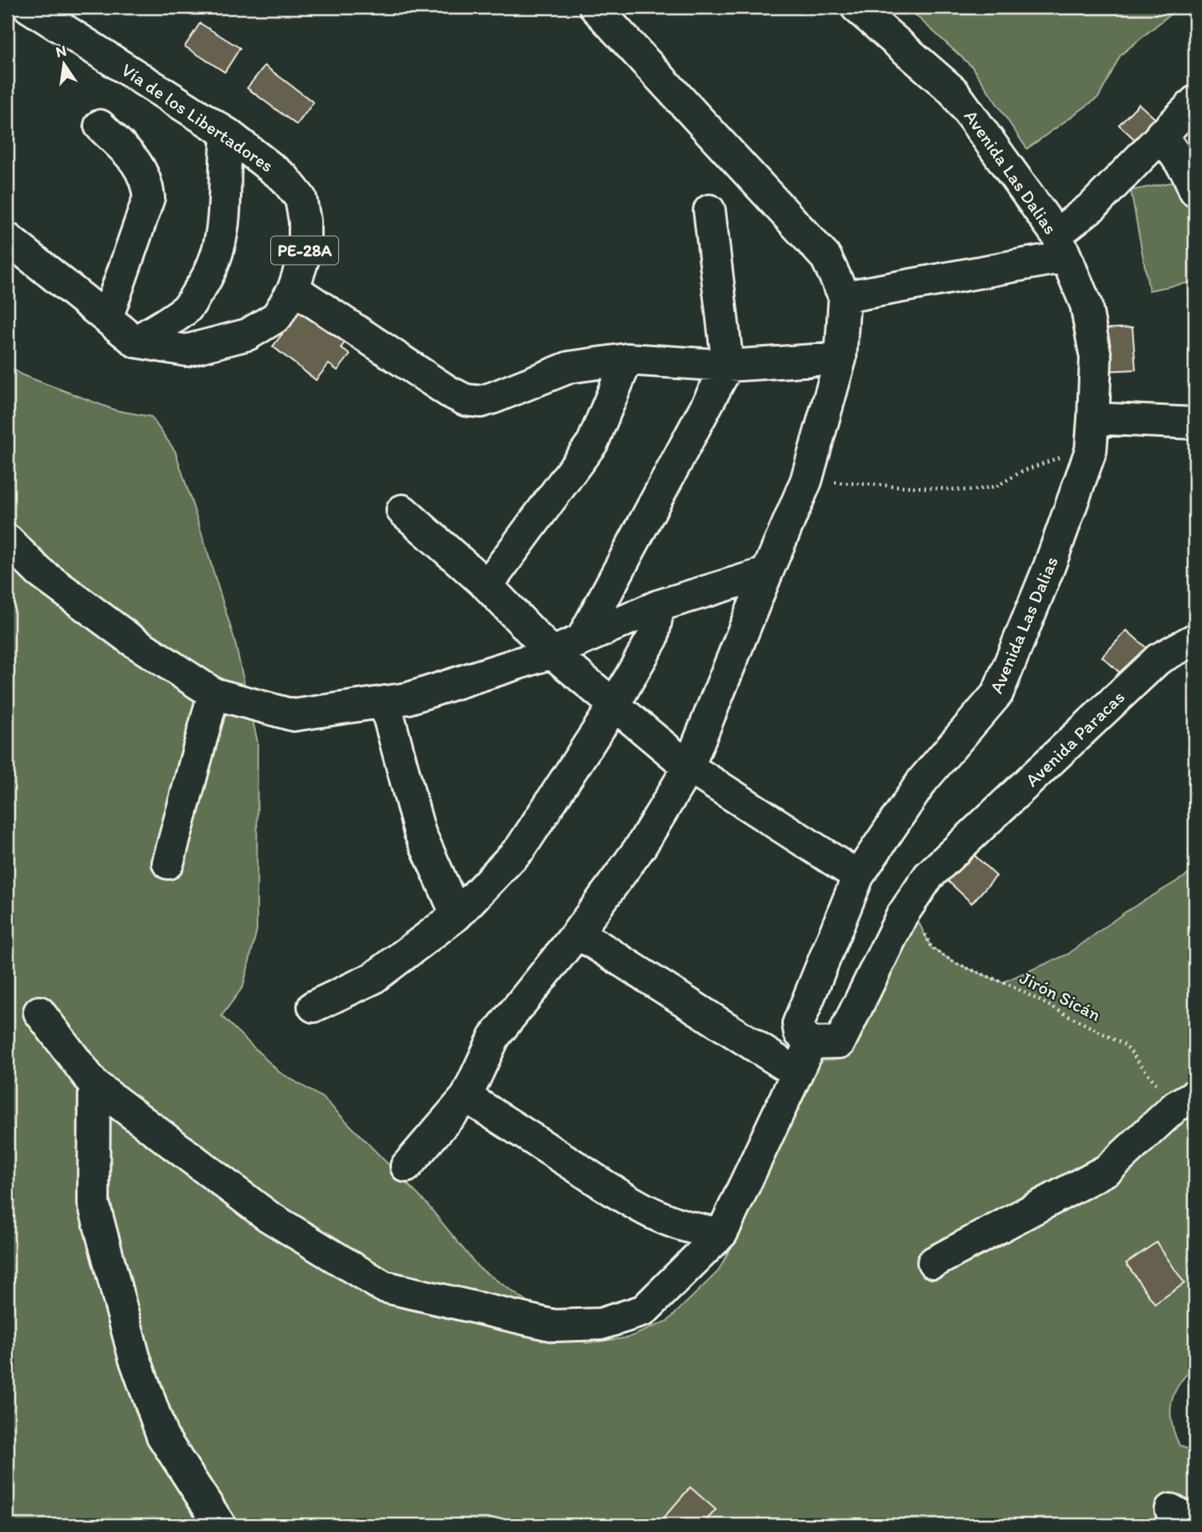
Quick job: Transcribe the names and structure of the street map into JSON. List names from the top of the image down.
{
  "streets": {
    "main road": [
      "Vía de los Libertadores",
      "Avenida Las Dalias",
      "PE-28A",
      "Avenida Paracas"
    ],
    "path": ["Jirón Sicán"]
  },
  "crossings": [
    ["Avenida Paracas", "Jirón Sicán"]
  ],
  "north": "top"
}
